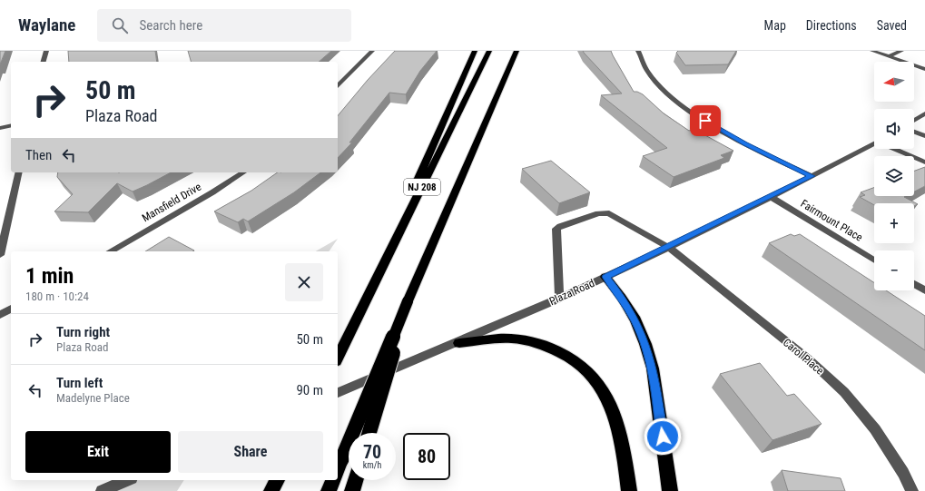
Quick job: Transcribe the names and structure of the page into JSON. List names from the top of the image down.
{
  "streets": {
    "highway": ["NJ 208"],
    "street": [
      "Mansfield Drive",
      "Fairmount Place",
      "Plaza Road",
      "Carol Place"
    ]
  },
  "crossings": [
    ["Fairmount Place", "Plaza Road"],
    ["Plaza Road", "Carol Place"]
  ],
  "north": "left",
  "page": {
    "header": "Waylane",
    "search": "Search here",
    "nav": ["Map", "Directions", "Saved"],
    "map_buttons": ["+", "−"],
    "turn": ["50 m", "Plaza Road"],
    "then": "Then",
    "heading": ["1 min", "180 m · 10:24"],
    "list": [
      {
        "name": "Turn right",
        "note": "Plaza Road",
        "value": "50 m"
      },
      {
        "name": "Turn left",
        "note": "Madelyne Place",
        "value": "90 m"
      }
    ],
    "buttons": ["Exit", "Share"],
    "speed": "70 km/h",
    "limit": "80"
  }
}
